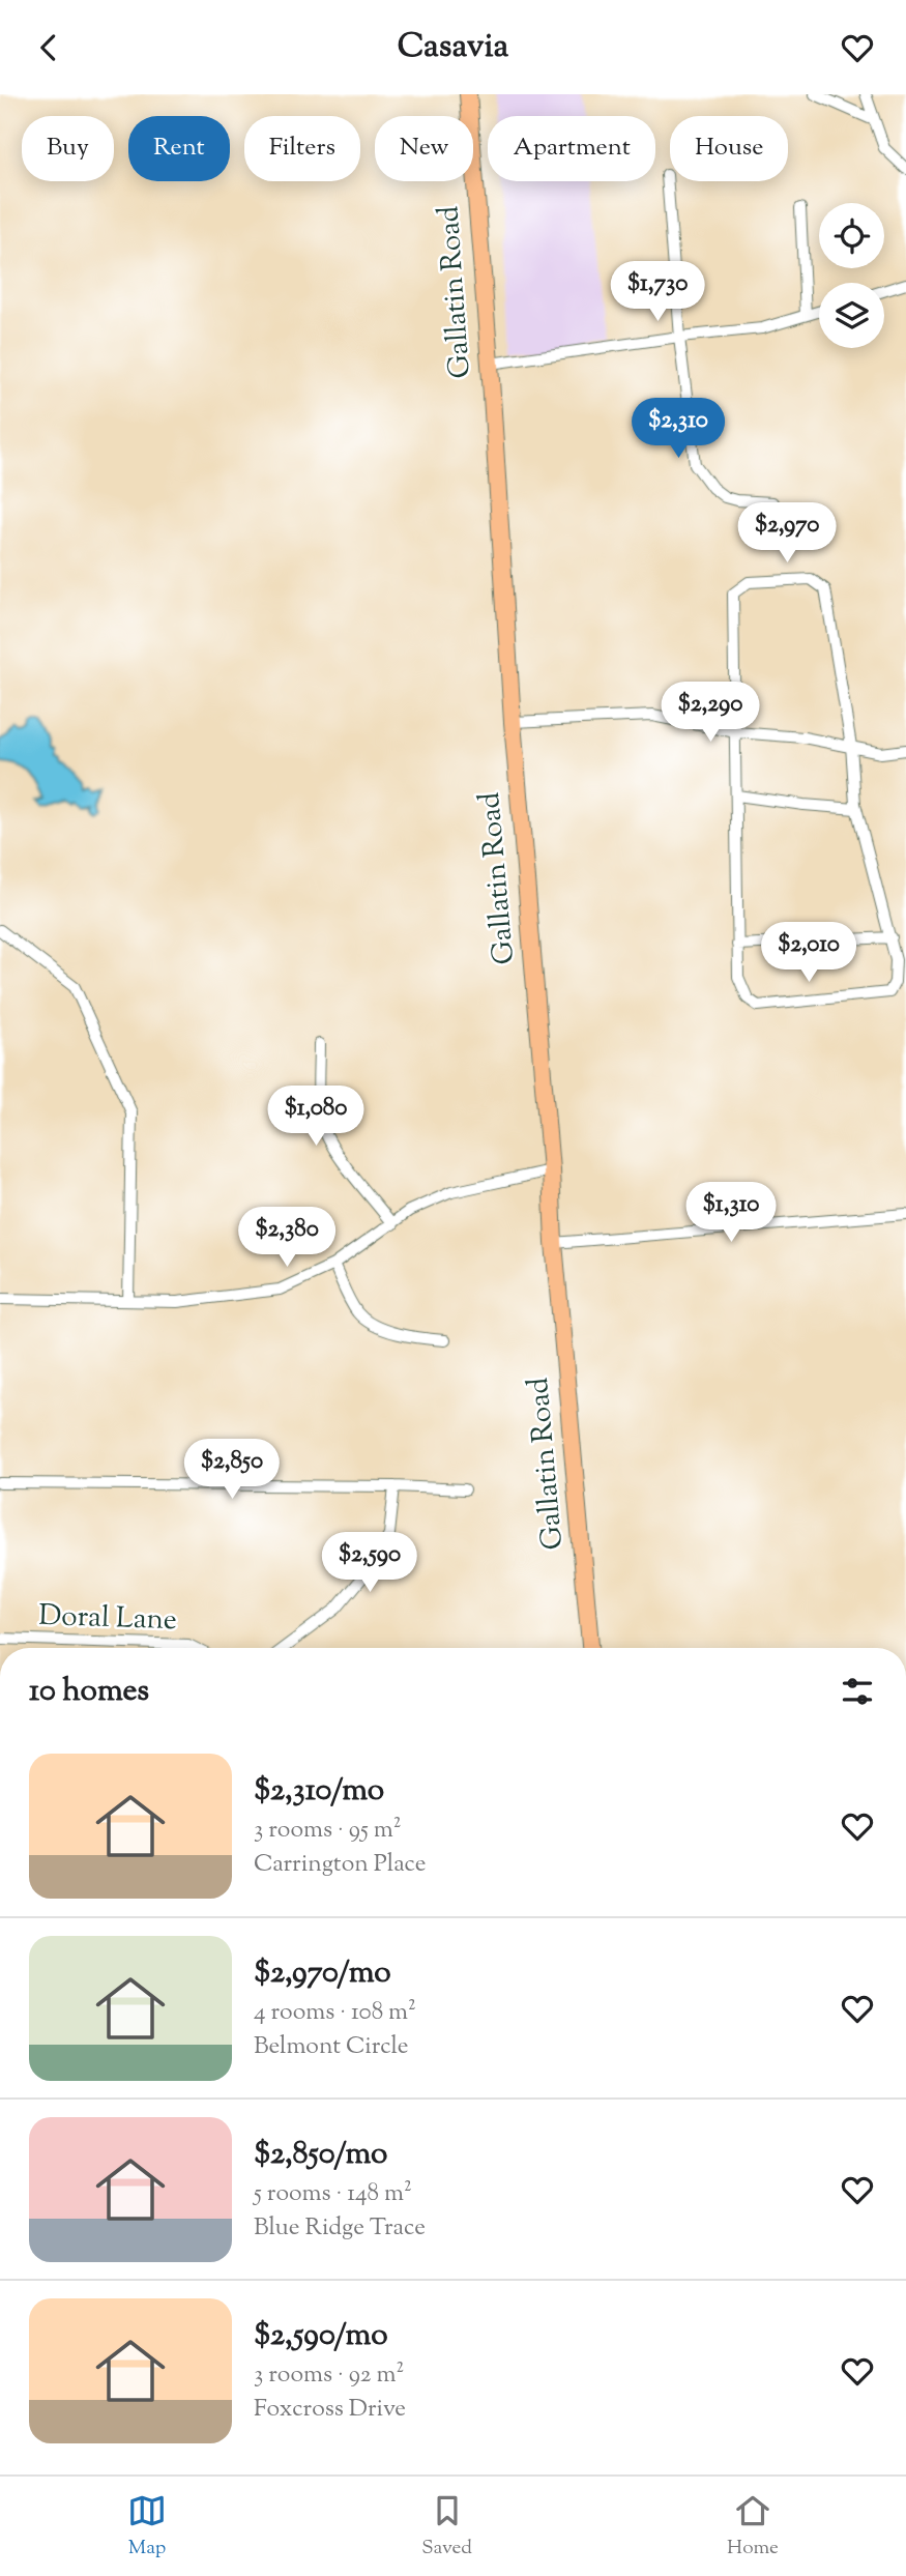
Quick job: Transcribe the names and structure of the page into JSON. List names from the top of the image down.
{
  "streets": {
    "main road": ["Gallatin Road"],
    "street": ["Doral Lane"]
  },
  "page": {
    "header": "Casavia",
    "chip": [
      "Buy",
      "Rent",
      "Filters",
      "New",
      "Apartment",
      "House"
    ],
    "price": [
      "$1,730",
      "$2,310",
      "$2,970",
      "$2,290",
      "$2,010",
      "$1,080",
      "$1,310",
      "$2,380",
      "$2,850",
      "$2,590"
    ],
    "heading": "10 homes",
    "list": [
      {
        "name": "$2,310/mo",
        "note": "3 rooms · 95 m² · Carrington Place"
      },
      {
        "name": "$2,970/mo",
        "note": "4 rooms · 108 m² · Belmont Circle"
      },
      {
        "name": "$2,850/mo",
        "note": "5 rooms · 148 m² · Blue Ridge Trace"
      },
      {
        "name": "$2,590/mo",
        "note": "3 rooms · 92 m² · Foxcross Drive"
      }
    ],
    "tabs": ["Map", "Saved", "Home"]
  }
}
